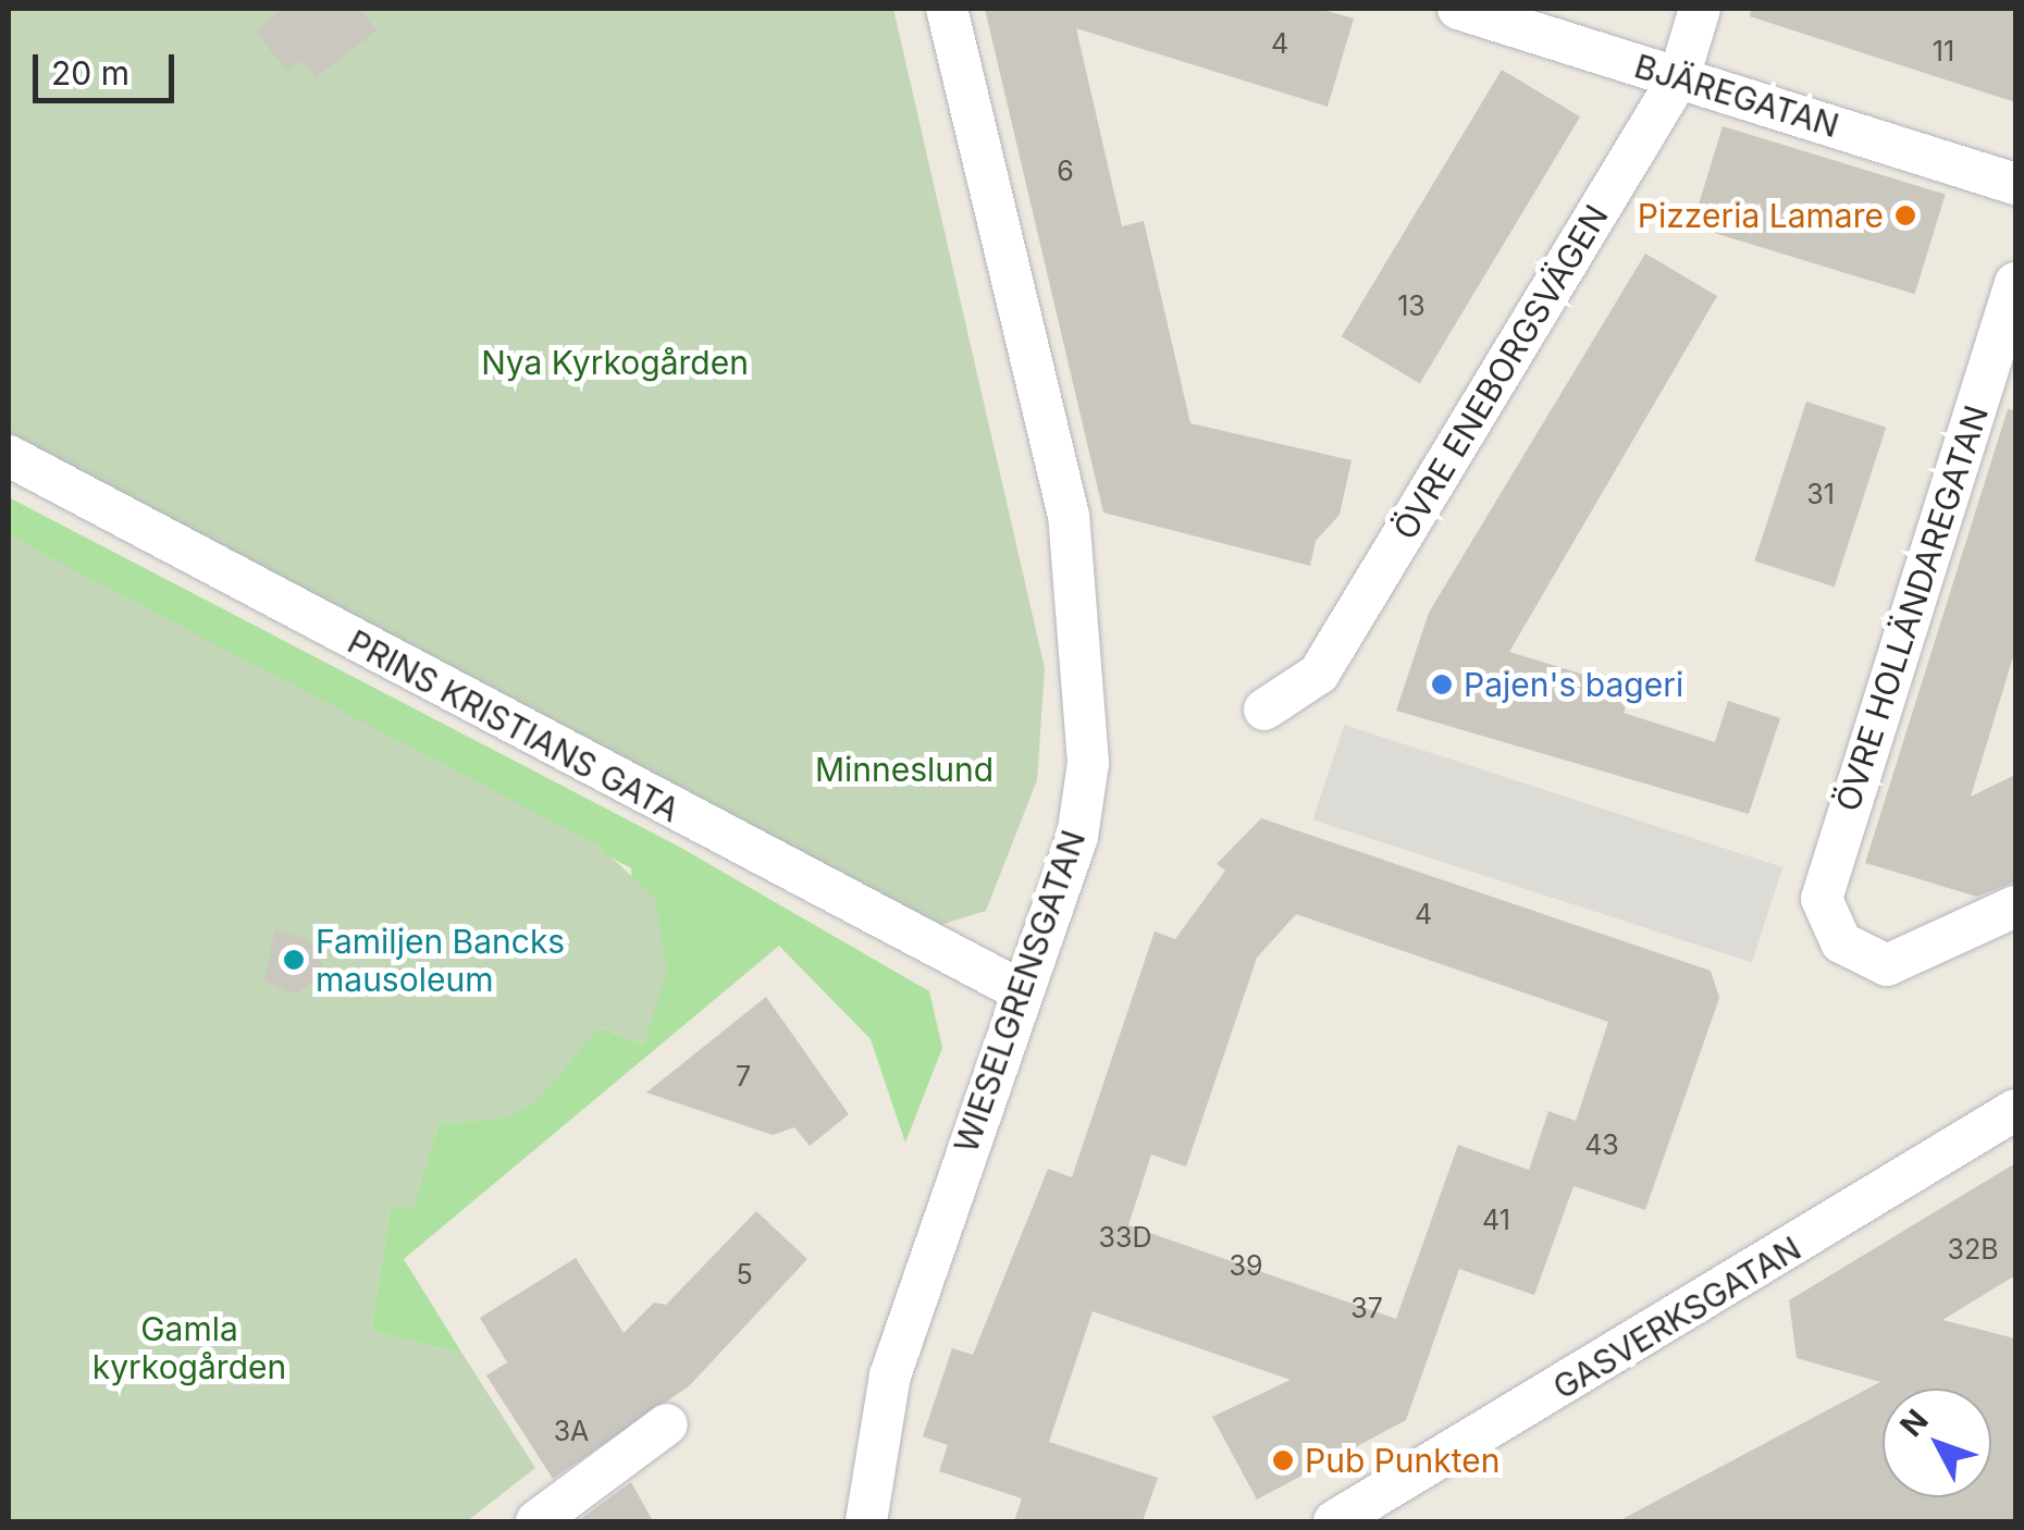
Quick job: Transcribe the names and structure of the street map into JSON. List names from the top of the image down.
{
  "streets": {
    "street": [
      "BJÄREGATAN",
      "ÖVRE ENEBORGSVÄGEN",
      "ÖVRE HOLLÄNDAREGATAN",
      "PRINS KRISTIANS GATA",
      "WIESELGRENSGATAN",
      "GASVERKSGATAN"
    ]
  },
  "crossings": [
    ["BJÄREGATAN", "ÖVRE ENEBORGSVÄGEN"],
    ["PRINS KRISTIANS GATA", "WIESELGRENSGATAN"]
  ],
  "parks": ["Nya Kyrkogården", "Minneslund", "Gamla kyrkogården"],
  "places": [
    "Pizzeria Lamare",
    "Pajen's bageri",
    "Familjen Bancks mausoleum",
    "Pub Punkten"
  ],
  "house_numbers": [
    "4",
    "11",
    "6",
    "13",
    "31",
    "4",
    "7",
    "43",
    "41",
    "33D",
    "32B",
    "39",
    "5",
    "37",
    "3A"
  ],
  "scale_bar": "20 m",
  "north": "top left"
}
